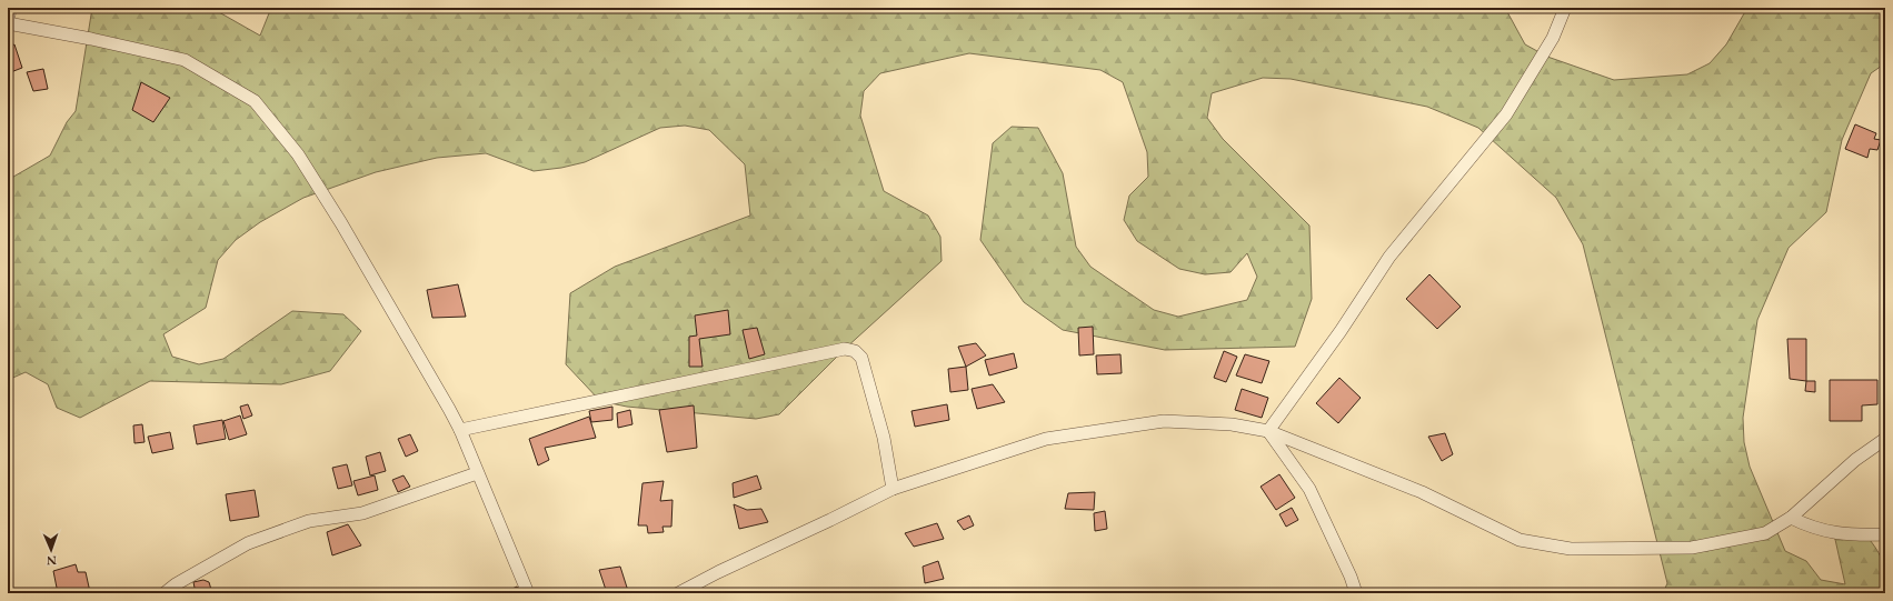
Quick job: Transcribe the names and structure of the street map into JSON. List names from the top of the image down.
{
  "north": "bottom"
}
